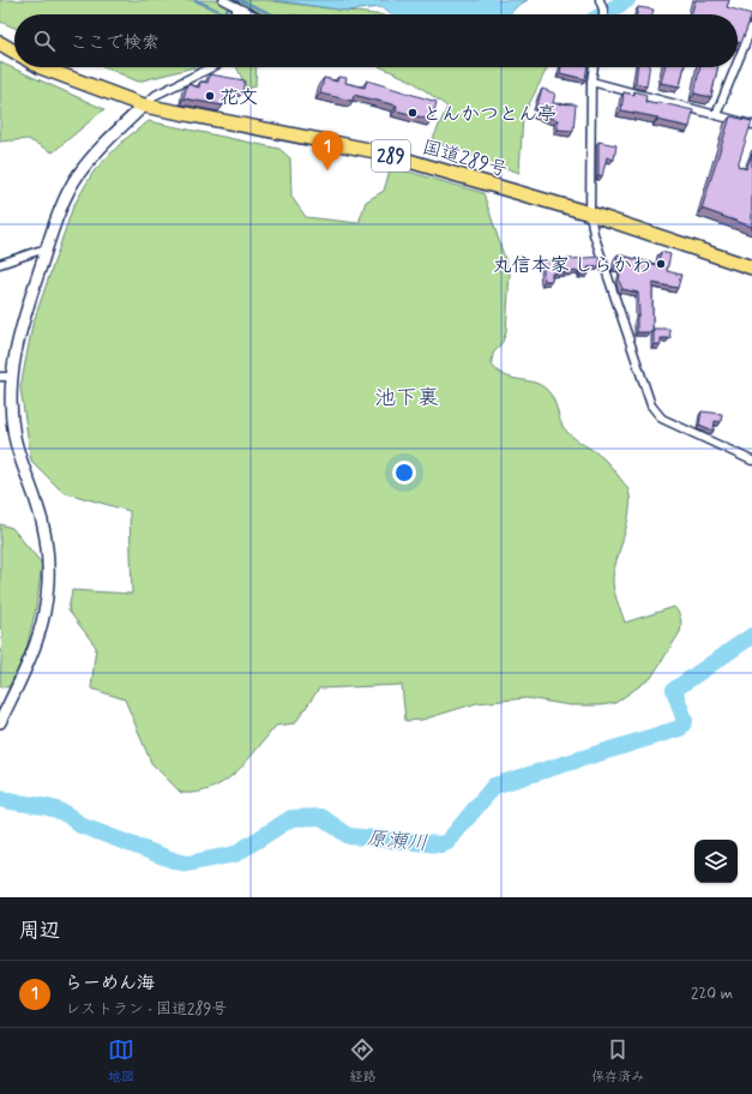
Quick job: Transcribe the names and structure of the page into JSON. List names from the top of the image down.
{
  "streets": {
    "highway": ["289", "国道289号"]
  },
  "districts": ["池下裏"],
  "water": ["原瀬川"],
  "places": ["花文", "とんかつとん亭", "丸信本家 しらかわ"],
  "page": {
    "search": "ここで検索",
    "pins": "1",
    "heading": "周辺",
    "list": [
      {
        "mark": "1",
        "name": "らーめん海",
        "note": "レストラン · 国道289号",
        "value": "220 m"
      }
    ],
    "nav": ["地図", "経路", "保存済み"]
  }
}
